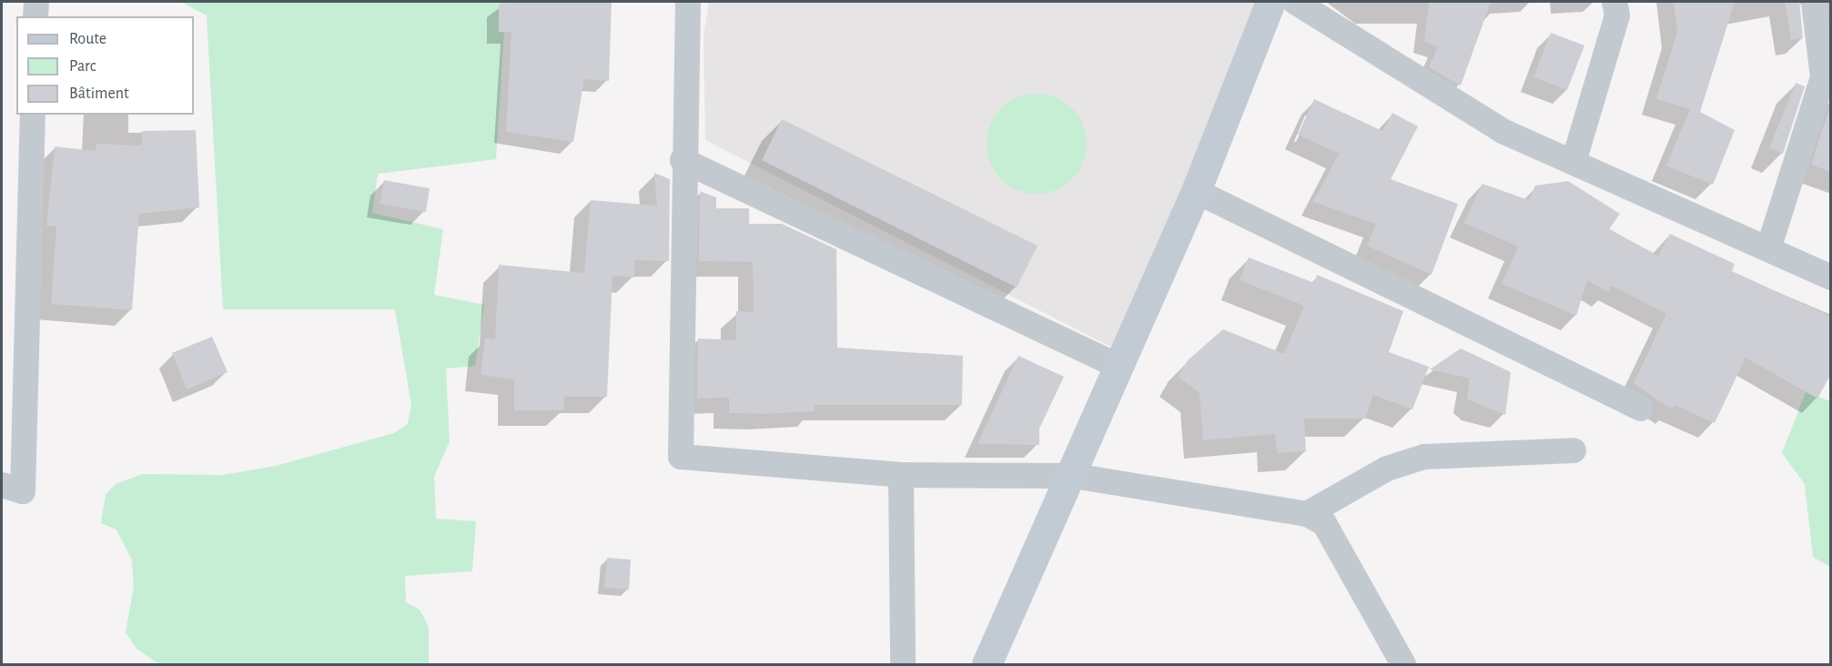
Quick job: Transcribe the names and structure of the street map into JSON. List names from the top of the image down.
{
  "legend": ["Route", "Parc", "Bâtiment"]
}
